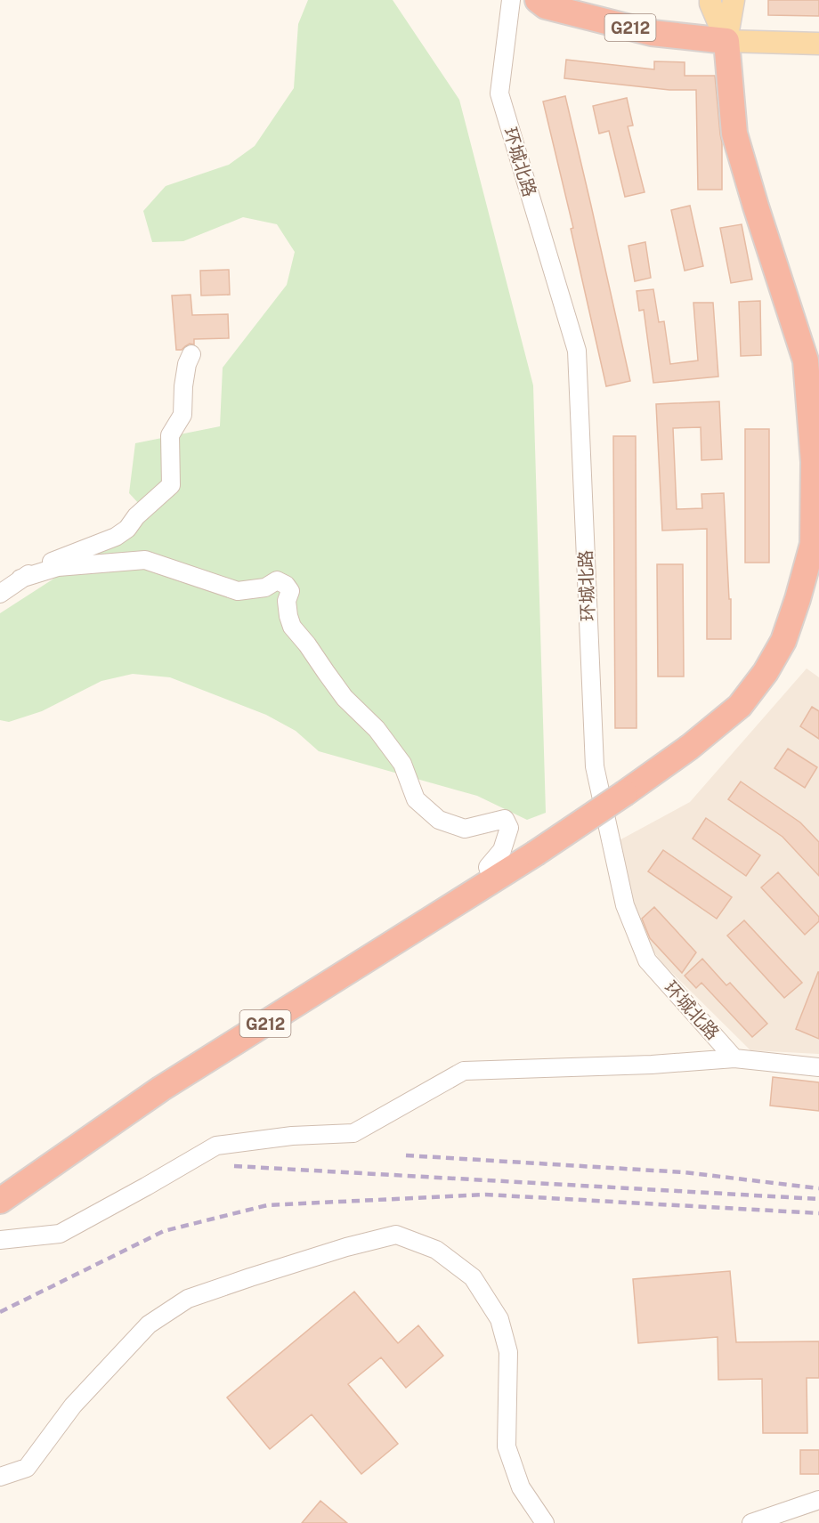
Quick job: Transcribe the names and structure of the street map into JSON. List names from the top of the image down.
{
  "streets": {
    "highway": ["G212"],
    "street": ["环城北路"]
  }
}
